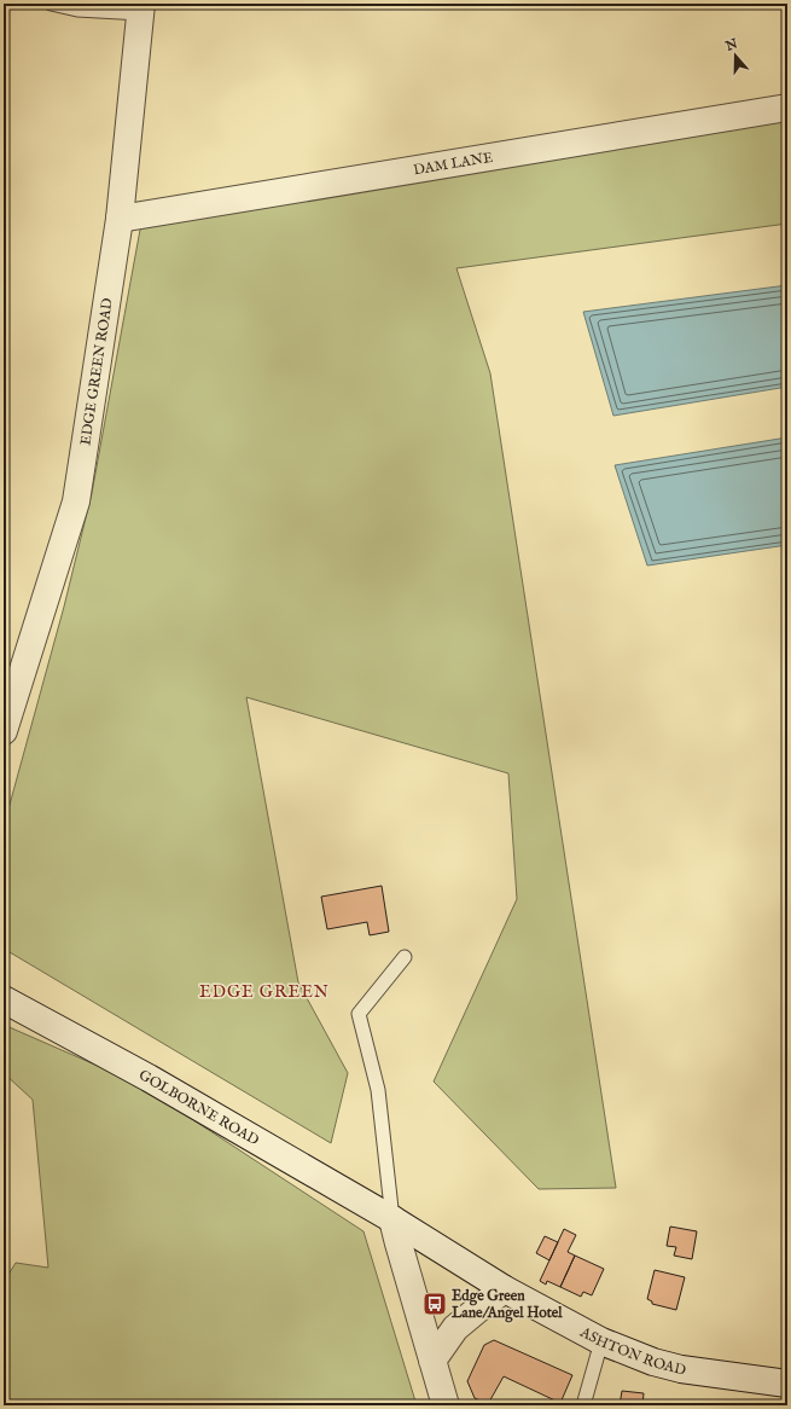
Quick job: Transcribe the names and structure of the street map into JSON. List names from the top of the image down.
{
  "streets": {
    "street": [
      "DAM LANE",
      "EDGE GREEN ROAD",
      "GOLBORNE ROAD",
      "ASHTON ROAD"
    ]
  },
  "crossings": [
    ["DAM LANE", "EDGE GREEN ROAD"],
    ["GOLBORNE ROAD", "ASHTON ROAD"]
  ],
  "districts": ["EDGE GREEN"],
  "places": {
    "bus stop": ["Edge Green Lane/Angel Hotel"]
  },
  "north": "top"
}
